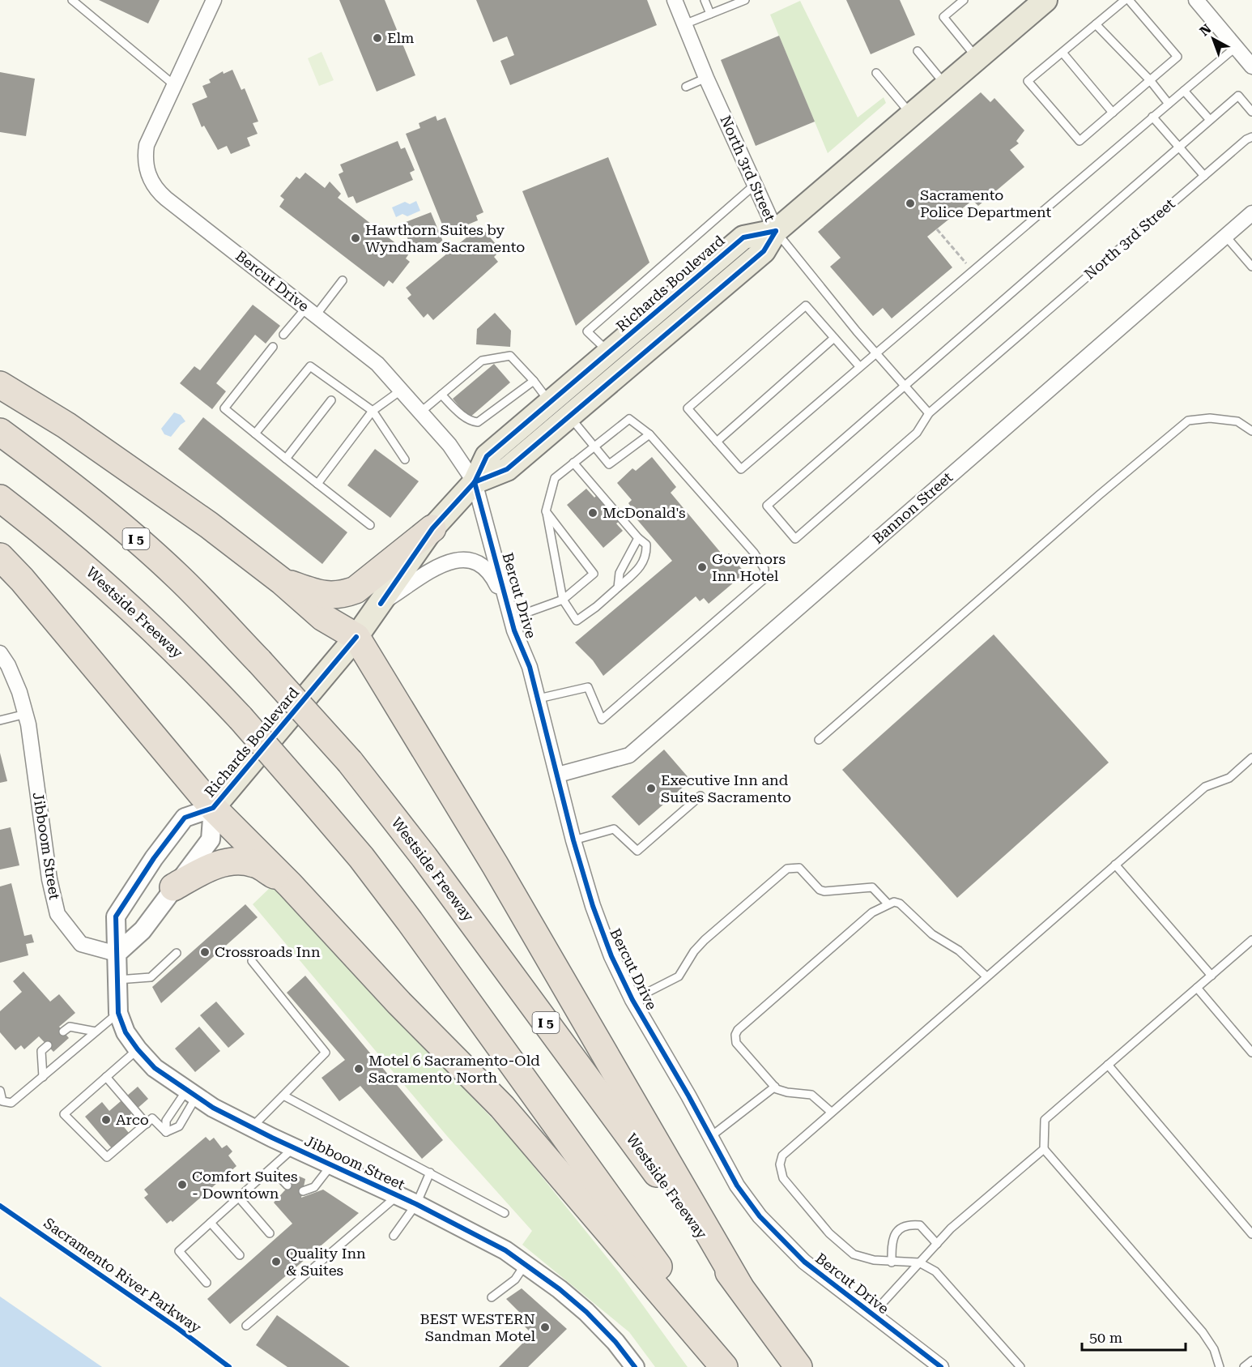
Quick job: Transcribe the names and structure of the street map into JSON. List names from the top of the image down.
{
  "streets": {
    "highway": ["I 5", "Westside Freeway"],
    "main road": ["Richards Boulevard"],
    "street": [
      "North 3rd Street",
      "Bercut Drive",
      "Bannon Street",
      "Jibboom Street"
    ],
    "cycle path": ["Sacramento River Parkway"]
  },
  "crossings": [
    ["North 3rd Street", "Richards Boulevard"],
    ["Bercut Drive", "Richards Boulevard"],
    ["Bercut Drive", "Bannon Street"],
    ["Richards Boulevard", "Jibboom Street"]
  ],
  "places": [
    "Elm",
    "Sacramento Police Department",
    "Hawthorn Suites by Wyndham Sacramento",
    "McDonald's",
    "Governors Inn Hotel",
    "Executive Inn and Suites Sacramento",
    "Crossroads Inn",
    "Motel 6 Sacramento-Old Sacramento North",
    "Arco",
    "Comfort Suites - Downtown",
    "Quality Inn & Suites",
    "BEST WESTERN Sandman Motel"
  ],
  "scale_bar": "50 m",
  "north": "top left"
}
